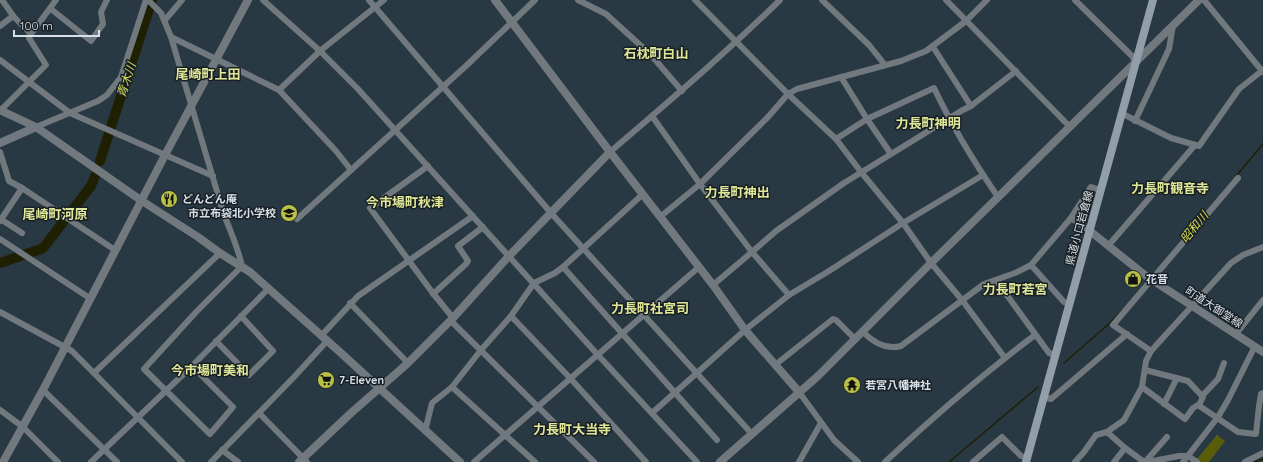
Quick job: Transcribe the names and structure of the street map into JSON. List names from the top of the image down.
{
  "streets": {
    "main road": ["県道小口岩倉線"],
    "street": ["町道大御堂線"]
  },
  "crossings": [
    ["県道小口岩倉線", "町道大御堂線"]
  ],
  "districts": [
    "石枕町白山",
    "尾崎町上田",
    "力長町神明",
    "力長町観音寺",
    "力長町神出",
    "今市場町秋津",
    "尾崎町河原",
    "力長町若宮",
    "力長町社宮司",
    "今市場町美和",
    "力長町大当寺"
  ],
  "water": ["青木川", "昭和川"],
  "places": {
    "restaurant": ["どんどん庵"],
    "school or university": ["市立布袋北小学校"],
    "shop": ["花音"],
    "supermarket": ["7-Eleven"],
    "temple": ["若宮八幡神社"]
  },
  "scale_bar": "100 m"
}
